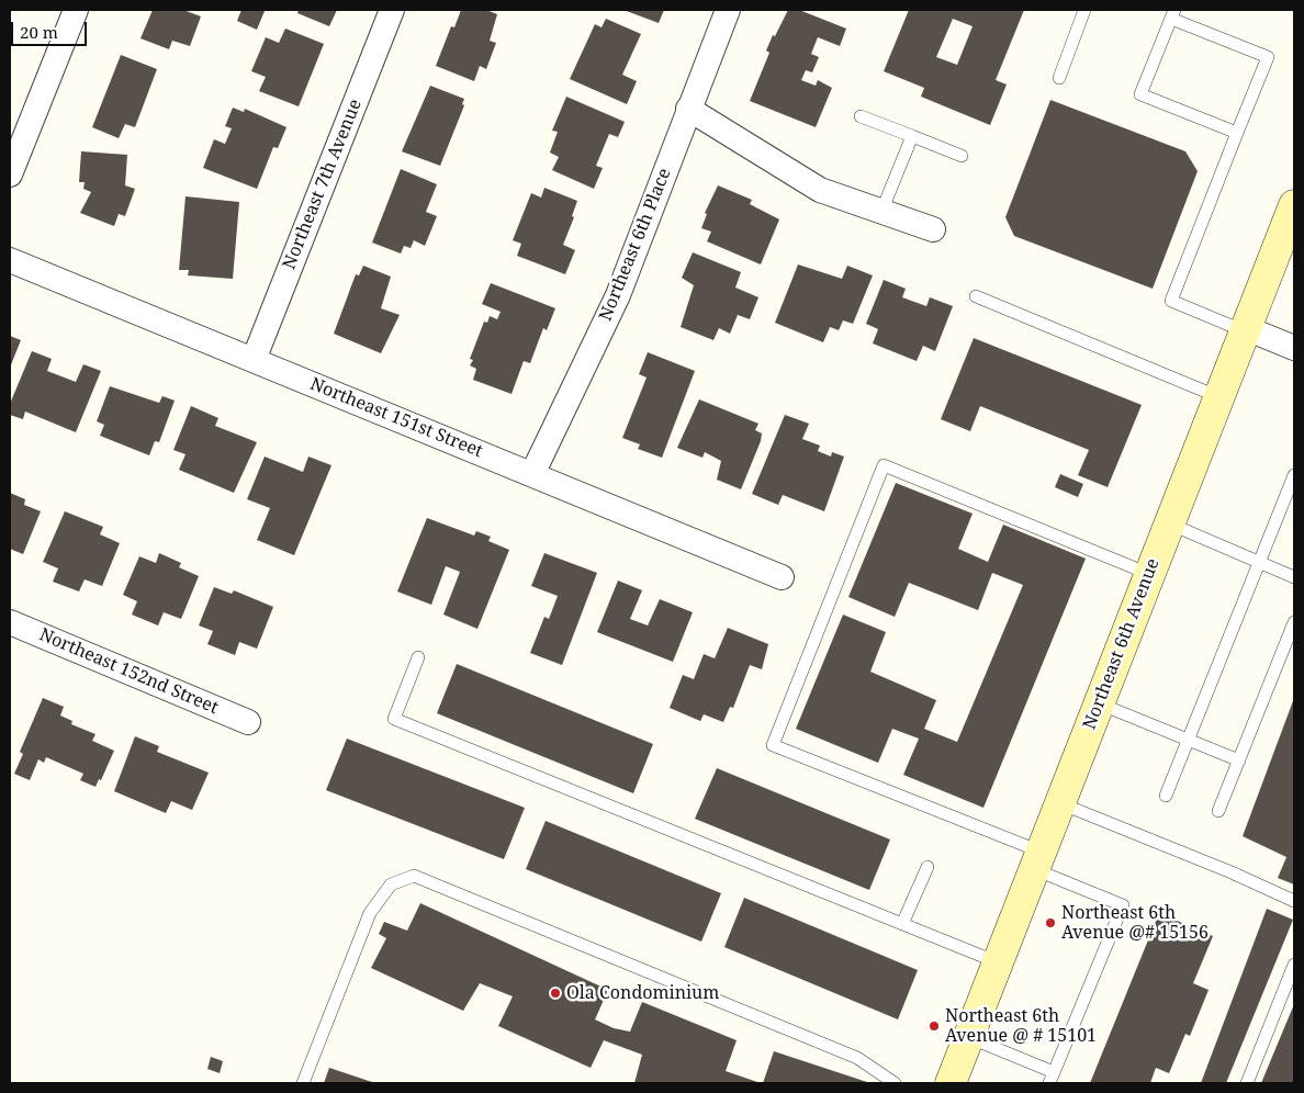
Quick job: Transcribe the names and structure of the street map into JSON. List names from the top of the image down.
{
  "streets": {
    "main road": ["Northeast 6th Avenue"],
    "street": [
      "Northeast 7th Avenue",
      "Northeast 6th Place",
      "Northeast 151st Street",
      "Northeast 152nd Street"
    ]
  },
  "crossings": [
    ["Northeast 7th Avenue", "Northeast 151st Street"],
    ["Northeast 6th Place", "Northeast 151st Street"]
  ],
  "places": ["Northeast 6th Avenue @# 15156", "Ola Condominium", "Northeast 6th Avenue @ # 15101"],
  "scale_bar": "20 m"
}
